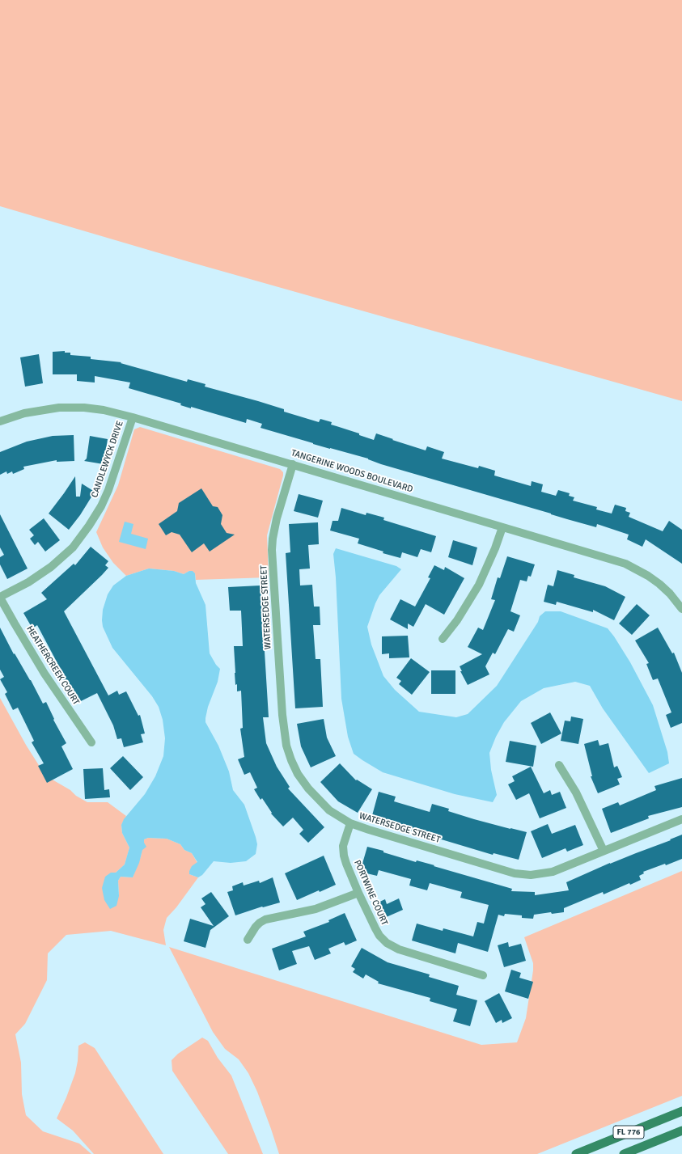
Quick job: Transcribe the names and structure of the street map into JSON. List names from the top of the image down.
{
  "streets": {
    "main road": ["FL 776"],
    "street": [
      "CANDLEWYCK DRIVE",
      "TANGERINE WOODS BOULEVARD",
      "WATERSEDGE STREET",
      "HEATHERCREEK COURT",
      "PORTWINE COURT"
    ]
  },
  "crossings": [
    ["CANDLEWYCK DRIVE", "TANGERINE WOODS BOULEVARD"],
    ["CANDLEWYCK DRIVE", "HEATHERCREEK COURT"],
    ["TANGERINE WOODS BOULEVARD", "WATERSEDGE STREET"],
    ["WATERSEDGE STREET", "PORTWINE COURT"]
  ]
}
